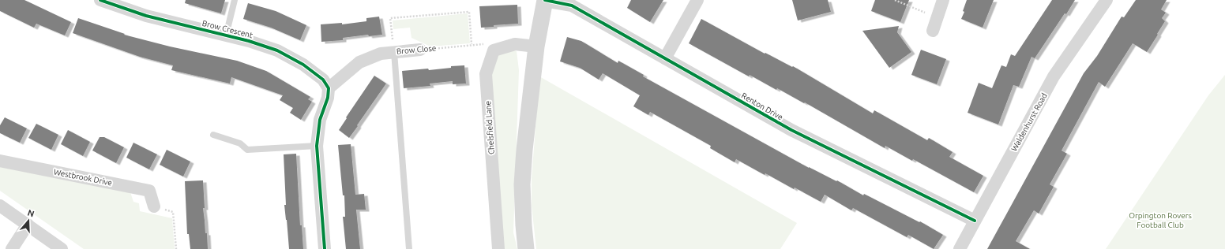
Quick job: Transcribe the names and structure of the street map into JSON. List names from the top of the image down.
{
  "streets": {
    "street": [
      "Brow Crescent",
      "Brow Close",
      "Renton Drive",
      "Waldenhurst Road",
      "Chelsfield Lane",
      "Westbrook Drive"
    ]
  },
  "crossings": [
    ["Brow Crescent", "Brow Close"],
    ["Renton Drive", "Waldenhurst Road"]
  ],
  "parks": ["Orpington Rovers Football Club"],
  "north": "top"
}
